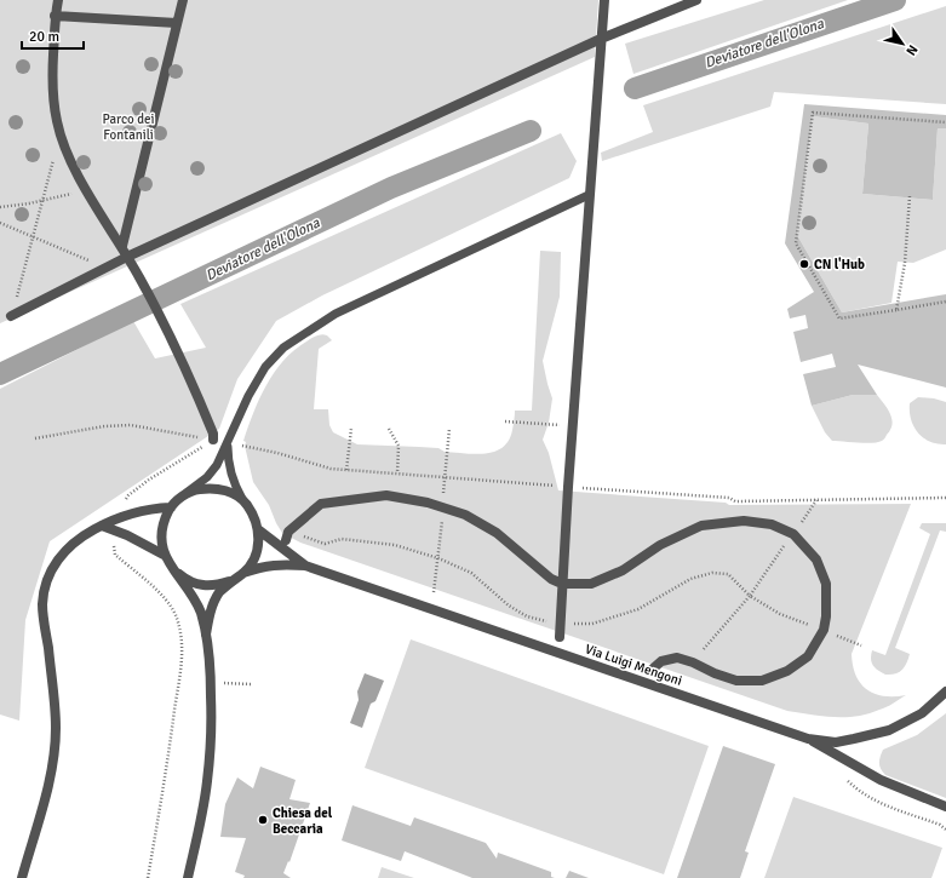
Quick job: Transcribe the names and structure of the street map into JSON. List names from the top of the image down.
{
  "streets": {
    "street": ["Via Luigi Mengoni"]
  },
  "water": ["Deviatore dell'Olona"],
  "parks": ["Parco dei Fontanili"],
  "places": ["CN l'Hub", "Chiesa del Beccaria"],
  "scale_bar": "20 m",
  "north": "bottom right"
}
